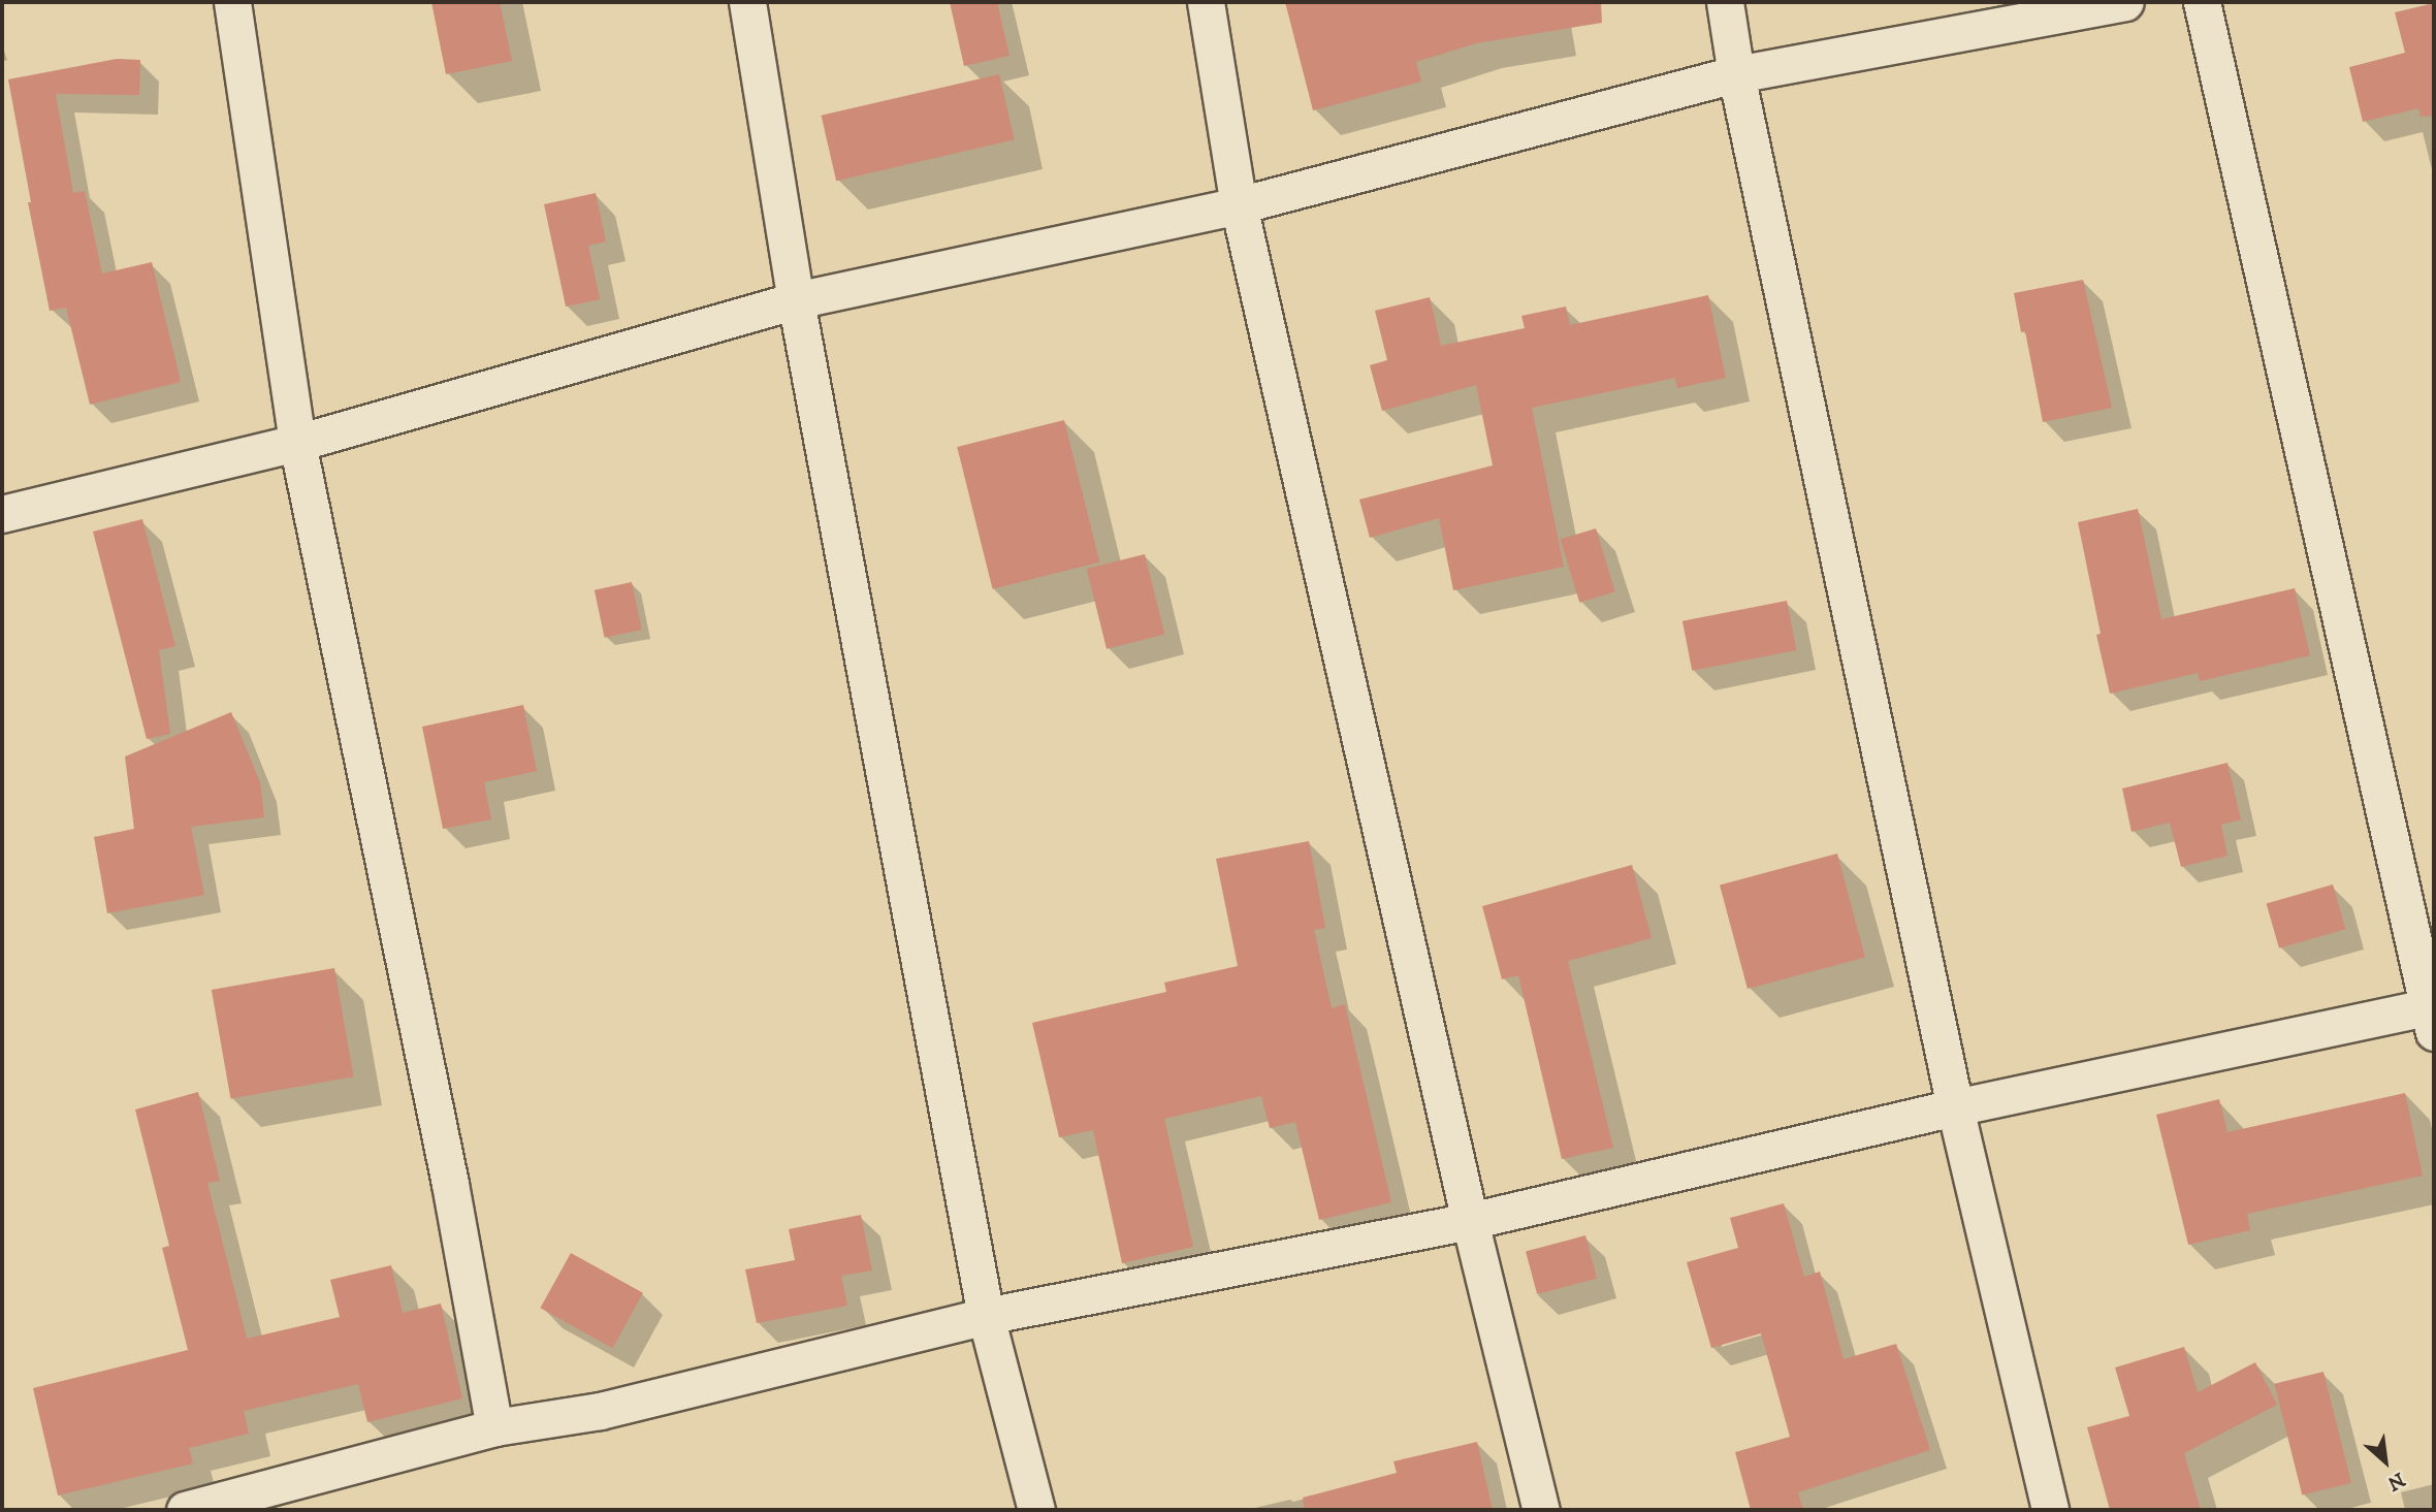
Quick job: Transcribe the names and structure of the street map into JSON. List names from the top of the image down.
{
  "north": "bottom right"
}
